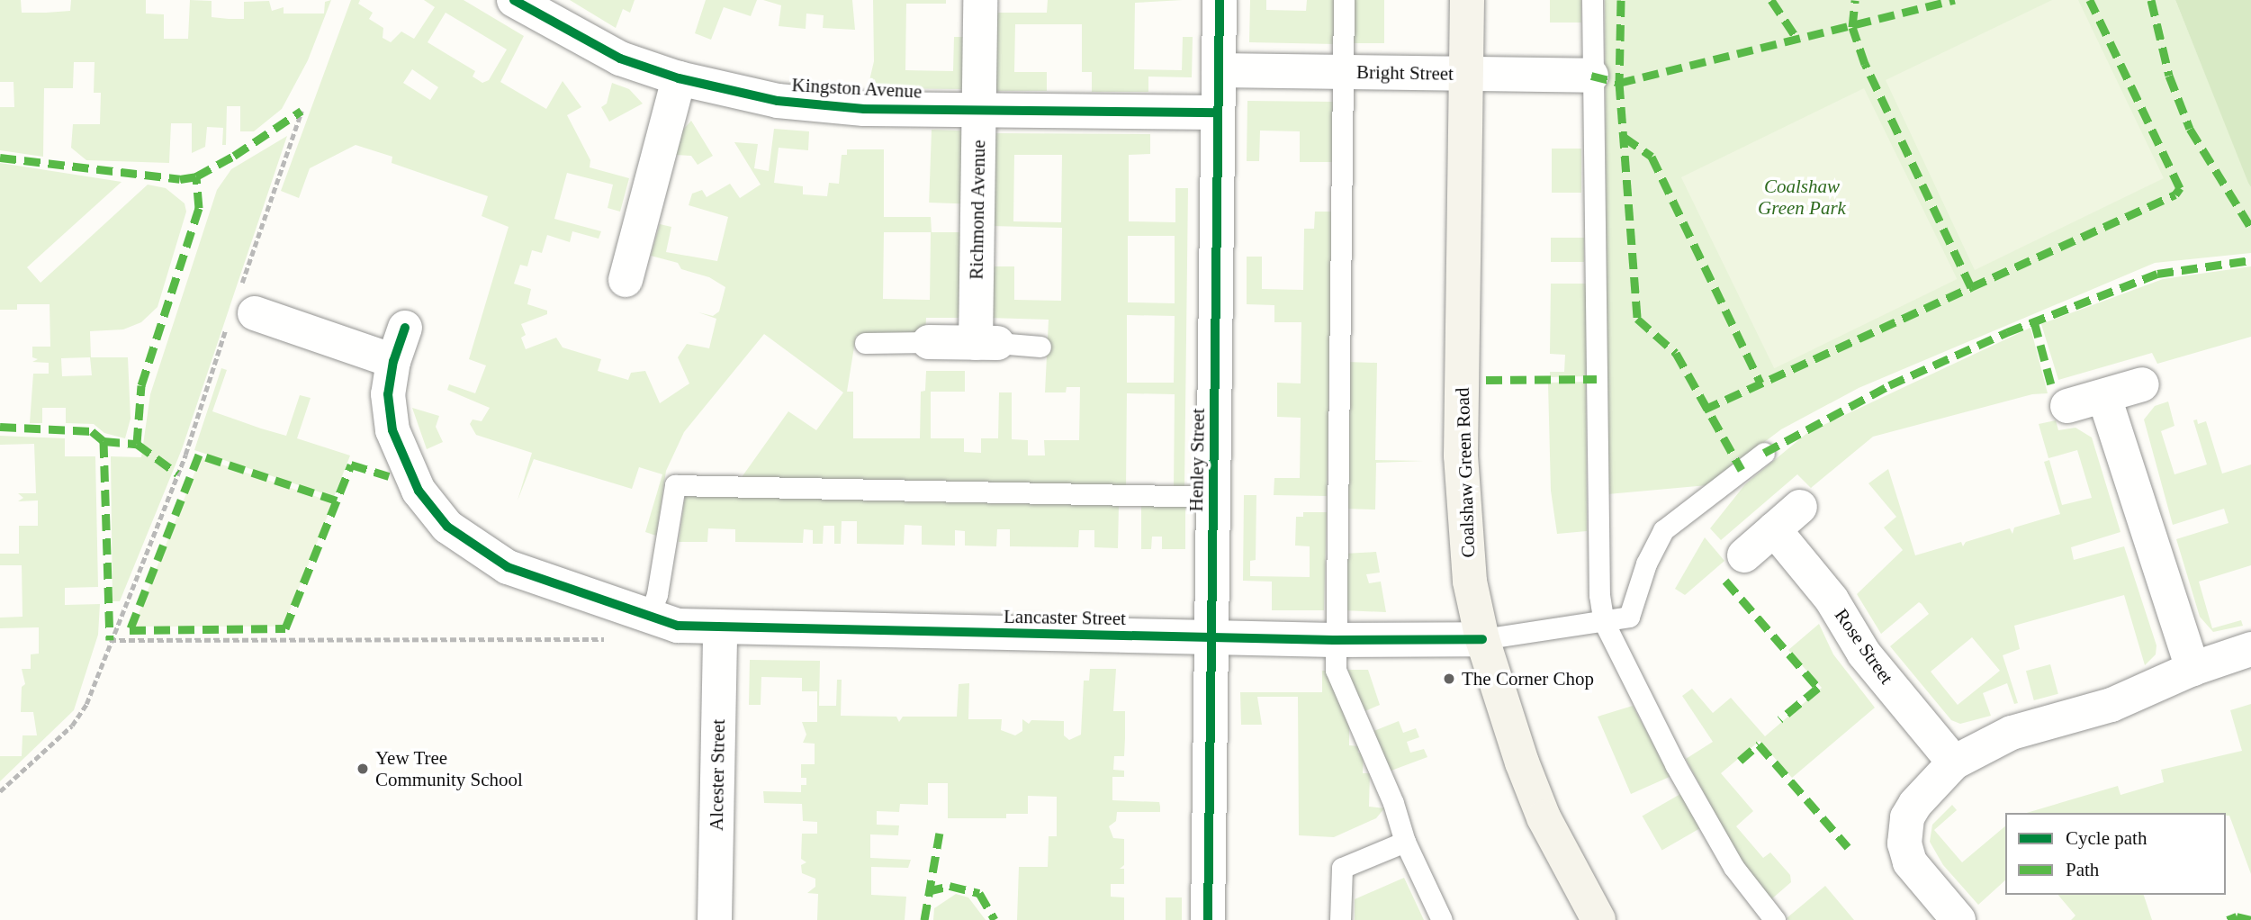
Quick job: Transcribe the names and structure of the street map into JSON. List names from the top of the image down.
{
  "streets": {
    "main road": ["Coalshaw Green Road"],
    "street": [
      "Bright Street",
      "Kingston Avenue",
      "Richmond Avenue",
      "Henley Street",
      "Lancaster Street",
      "Rose Street",
      "Alcester Street"
    ]
  },
  "crossings": [
    ["Bright Street", "Henley Street"],
    ["Bright Street", "Coalshaw Green Road"],
    ["Kingston Avenue", "Richmond Avenue"],
    ["Kingston Avenue", "Henley Street"],
    ["Henley Street", "Lancaster Street"],
    ["Coalshaw Green Road", "Lancaster Street"],
    ["Lancaster Street", "Alcester Street"]
  ],
  "parks": ["Coalshaw Green Park"],
  "places": ["The Corner Chop", "Yew Tree Community School"],
  "legend": ["Cycle path", "Path"]
}
